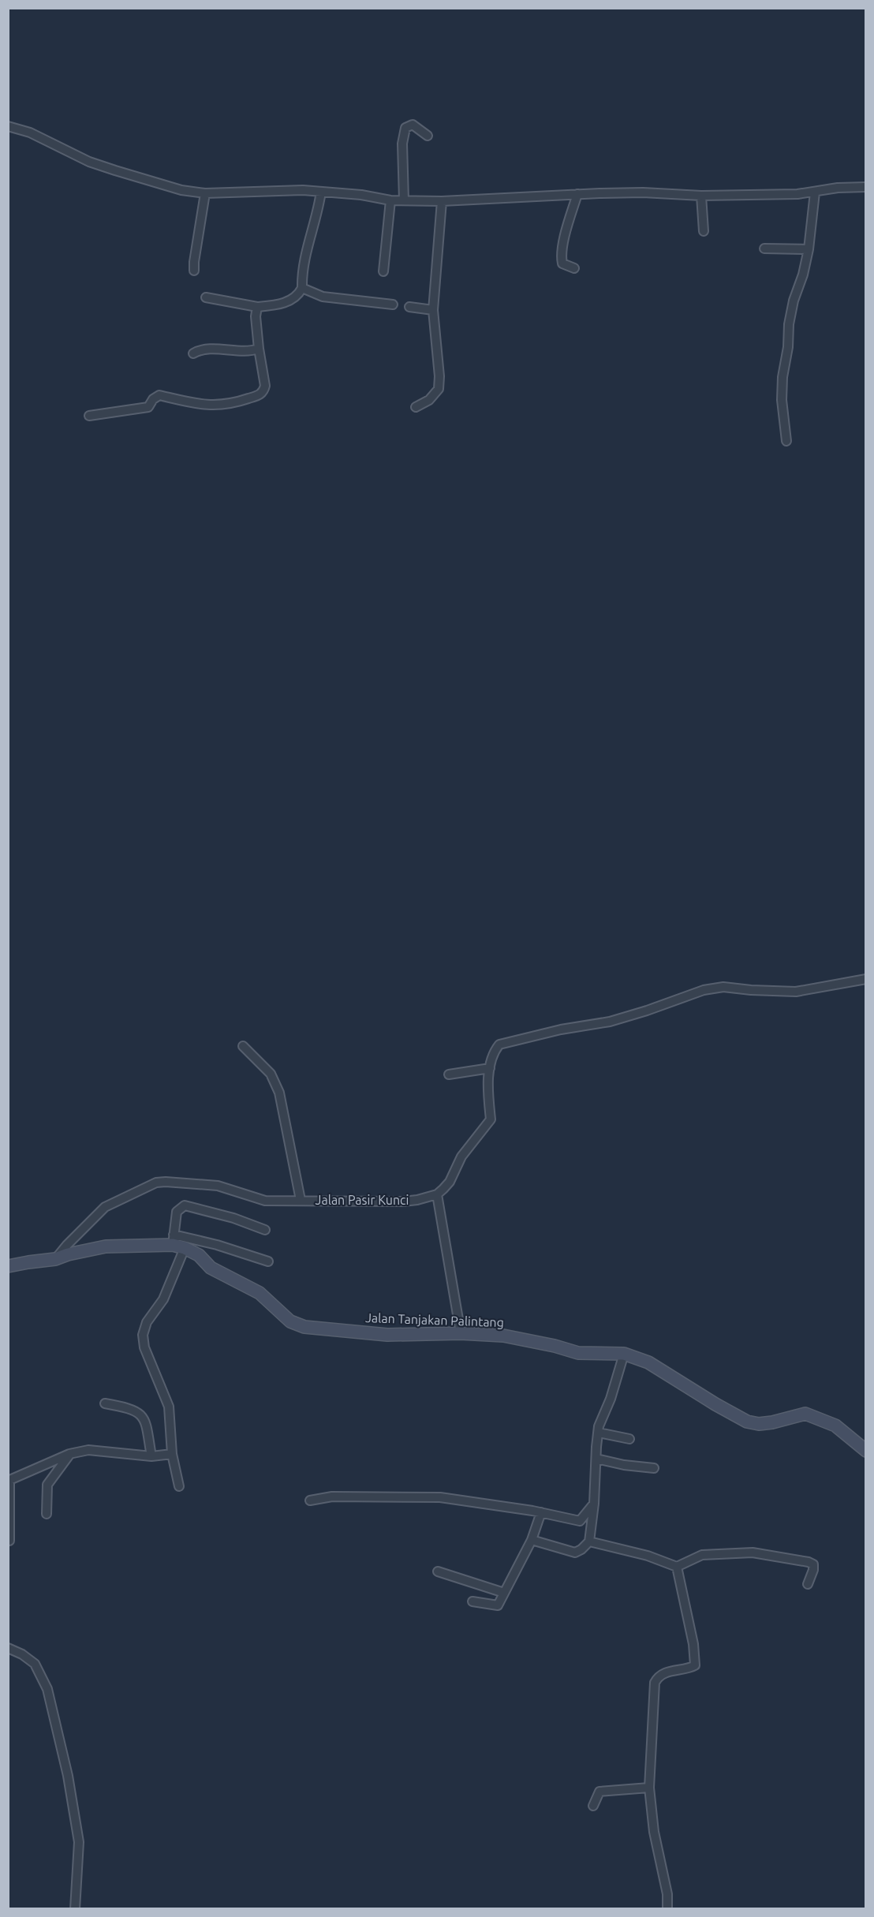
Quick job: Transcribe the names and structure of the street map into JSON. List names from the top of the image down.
{
  "streets": {
    "street": ["Jalan Pasir Kunci", "Jalan Tanjakan Palintang"]
  }
}
